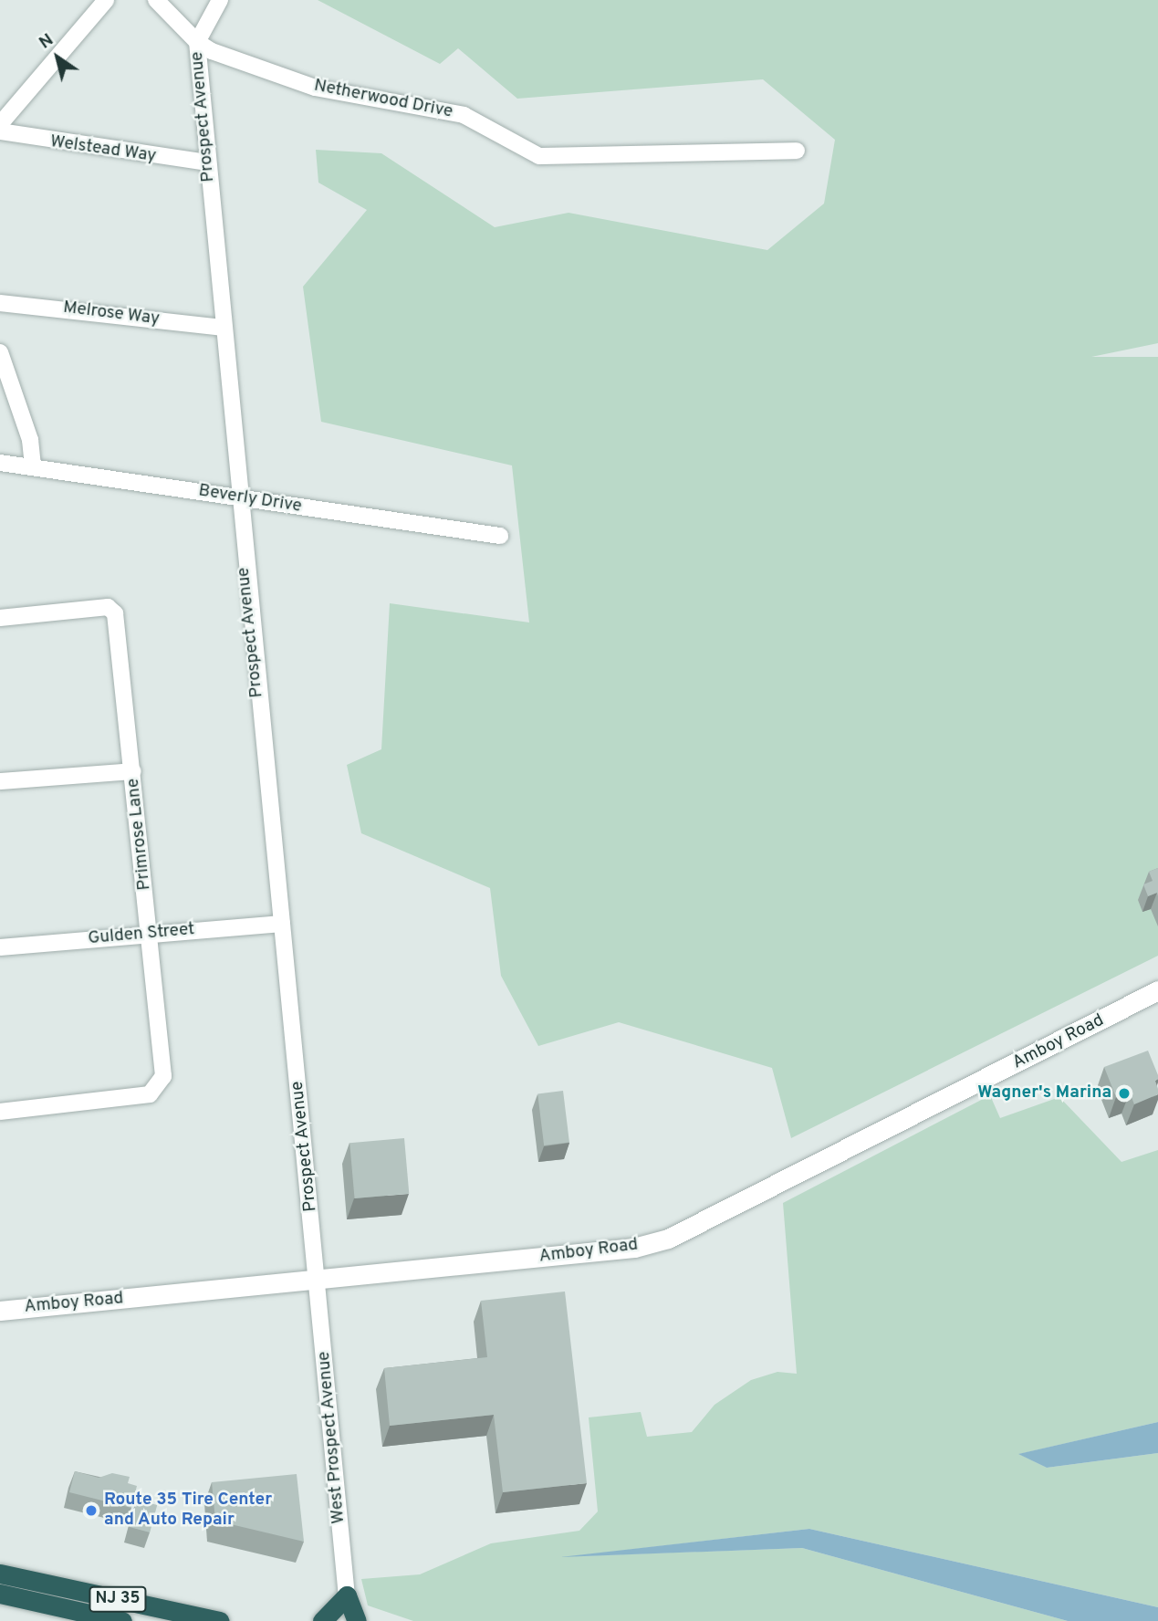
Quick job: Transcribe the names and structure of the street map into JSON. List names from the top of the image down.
{
  "streets": {
    "highway": ["NJ 35"],
    "main road": ["Amboy Road"],
    "street": [
      "Netherwood Drive",
      "Prospect Avenue",
      "Welstead Way",
      "Melrose Way",
      "Beverly Drive",
      "Primrose Lane",
      "Gulden Street",
      "West Prospect Avenue"
    ]
  },
  "crossings": [
    ["Netherwood Drive", "Prospect Avenue"],
    ["Prospect Avenue", "Welstead Way"],
    ["Prospect Avenue", "Melrose Way"],
    ["Prospect Avenue", "Beverly Drive"],
    ["Prospect Avenue", "Gulden Street"],
    ["Prospect Avenue", "Amboy Road"],
    ["Prospect Avenue", "West Prospect Avenue"],
    ["Primrose Lane", "Gulden Street"],
    ["Amboy Road", "West Prospect Avenue"]
  ],
  "places": ["Wagner's Marina", "Route 35 Tire Center and Auto Repair"],
  "north": "top left"
}
